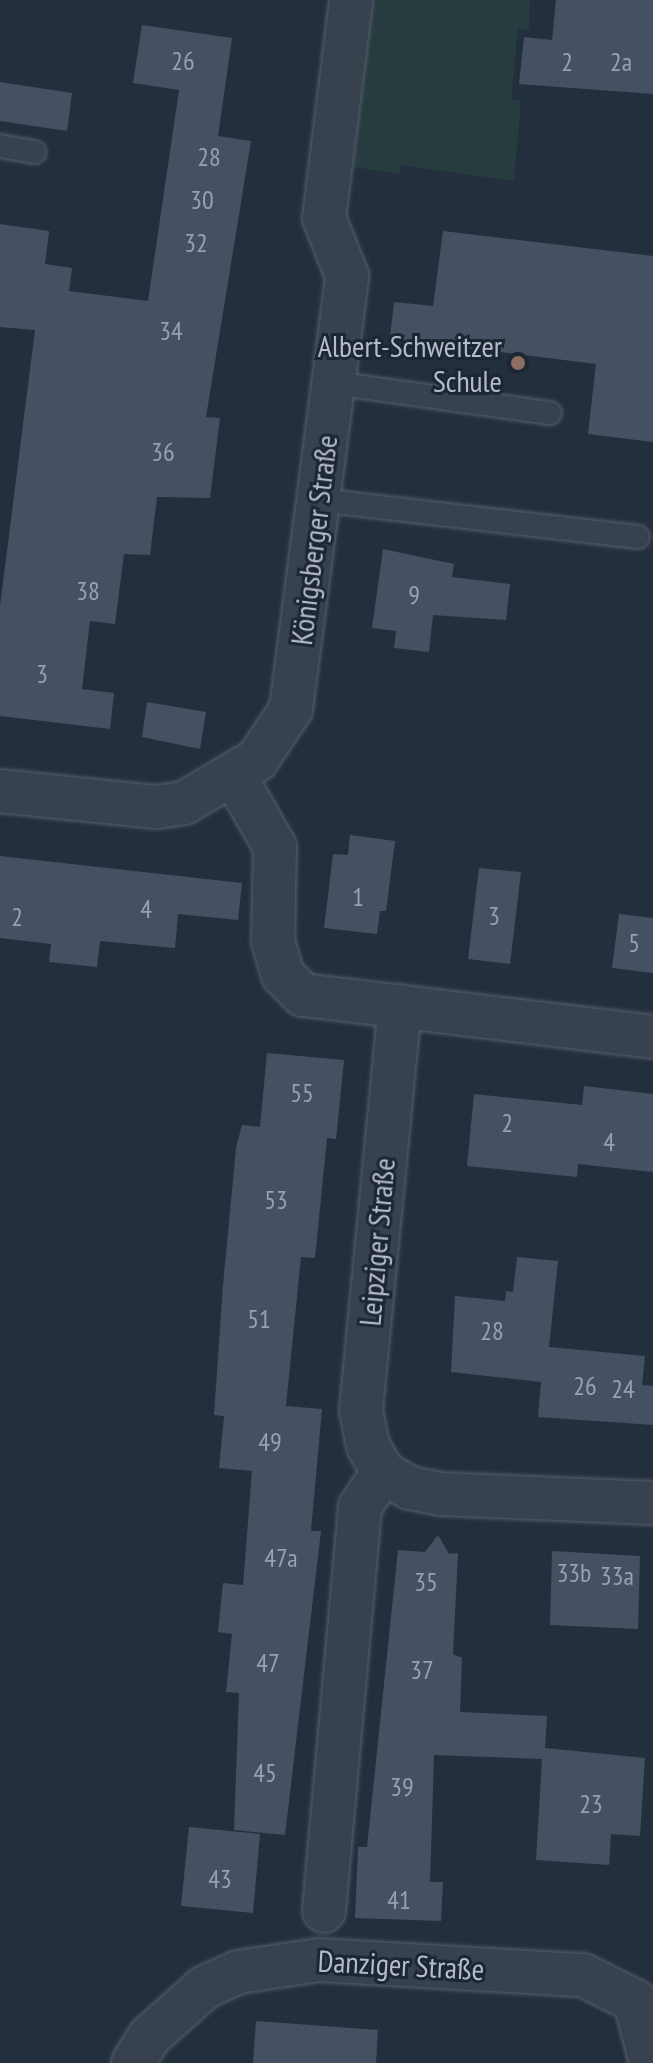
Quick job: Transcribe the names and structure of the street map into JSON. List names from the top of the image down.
{
  "streets": {
    "street": ["Königsberger Straße", "Leipziger Straße", "Danziger Straße"]
  },
  "places": ["Albert-Schweitzer Schule"],
  "house_numbers": [
    "26",
    "2",
    "2a",
    "28",
    "30",
    "32",
    "34",
    "36",
    "38",
    "9",
    "3",
    "1",
    "4",
    "3",
    "2",
    "5",
    "55",
    "2",
    "4",
    "53",
    "51",
    "28",
    "26",
    "24",
    "49",
    "47a",
    "33b",
    "33a",
    "35",
    "47",
    "37",
    "45",
    "39",
    "23",
    "43",
    "41"
  ]
}
